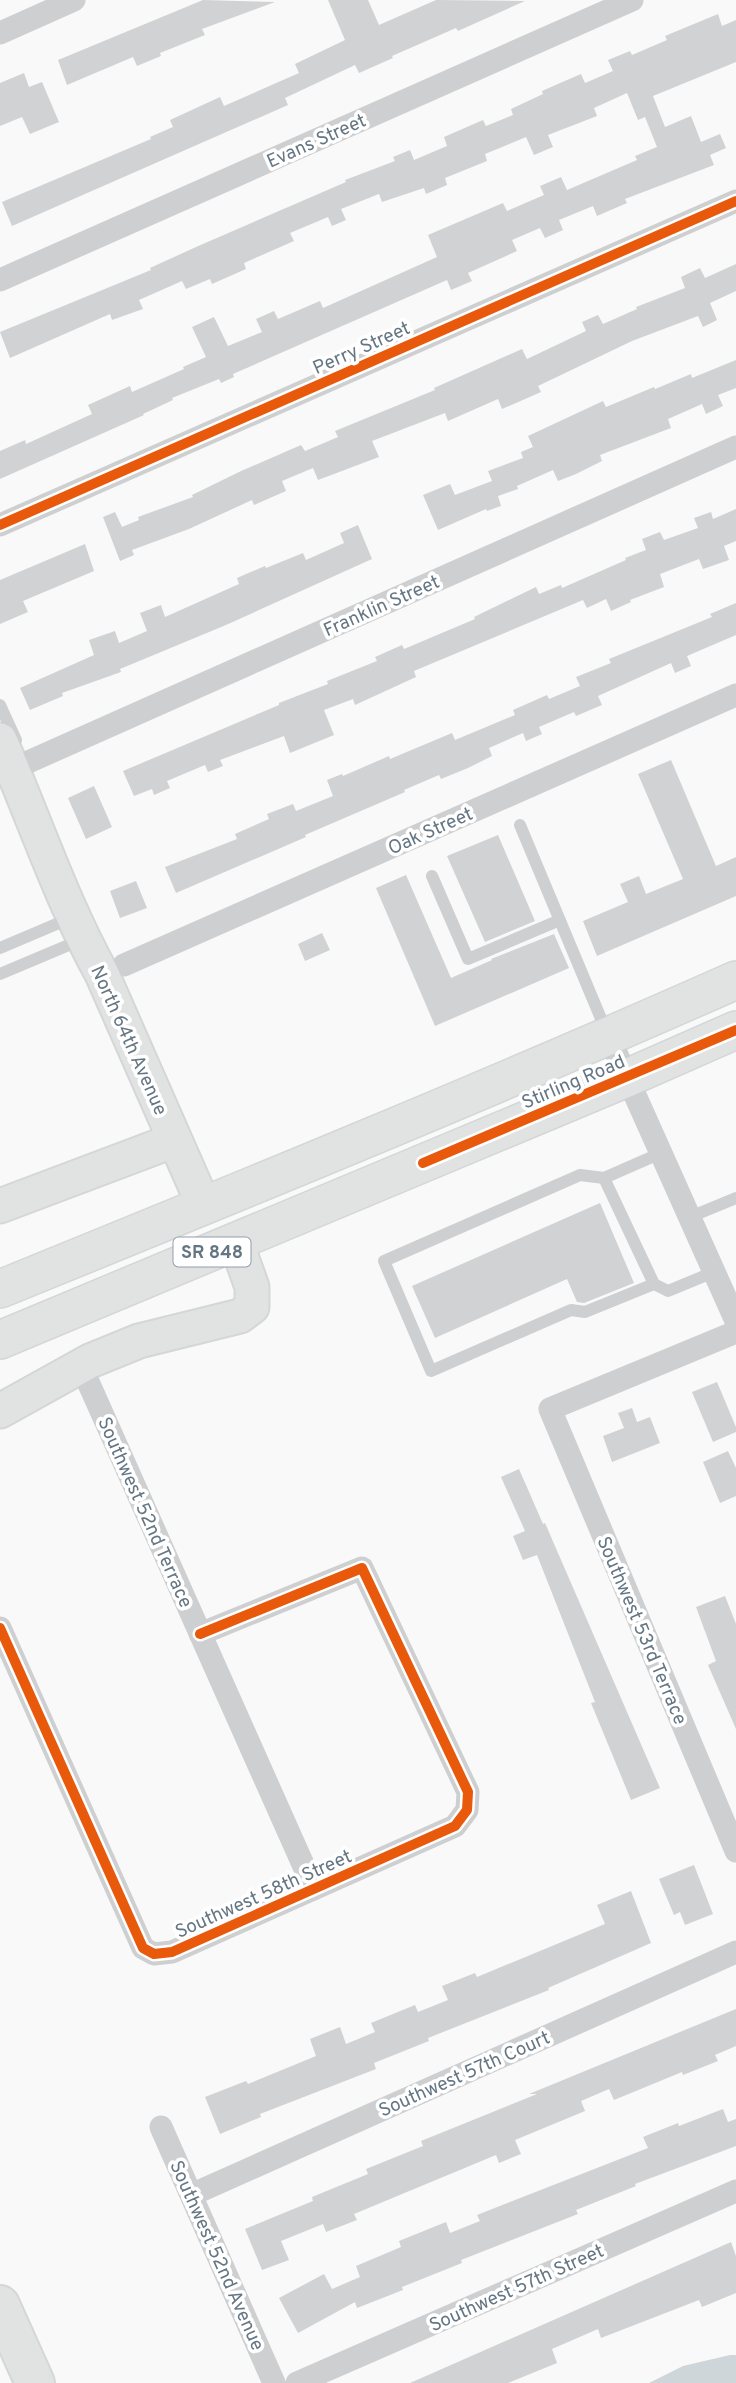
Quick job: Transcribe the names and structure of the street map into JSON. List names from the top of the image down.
{
  "streets": {
    "main road": ["Stirling Road", "SR 848"],
    "street": [
      "Evans Street",
      "Perry Street",
      "Franklin Street",
      "Oak Street",
      "North 64th Avenue",
      "Southwest 52nd Terrace",
      "Southwest 53rd Terrace",
      "Southwest 58th Street",
      "Southwest 57th Court",
      "Southwest 52nd Avenue",
      "Southwest 57th Street"
    ]
  },
  "crossings": [
    ["North 64th Avenue", "Stirling Road"],
    ["Southwest 52nd Terrace", "Southwest 58th Street"],
    ["Southwest 57th Court", "Southwest 52nd Avenue"]
  ]
}
